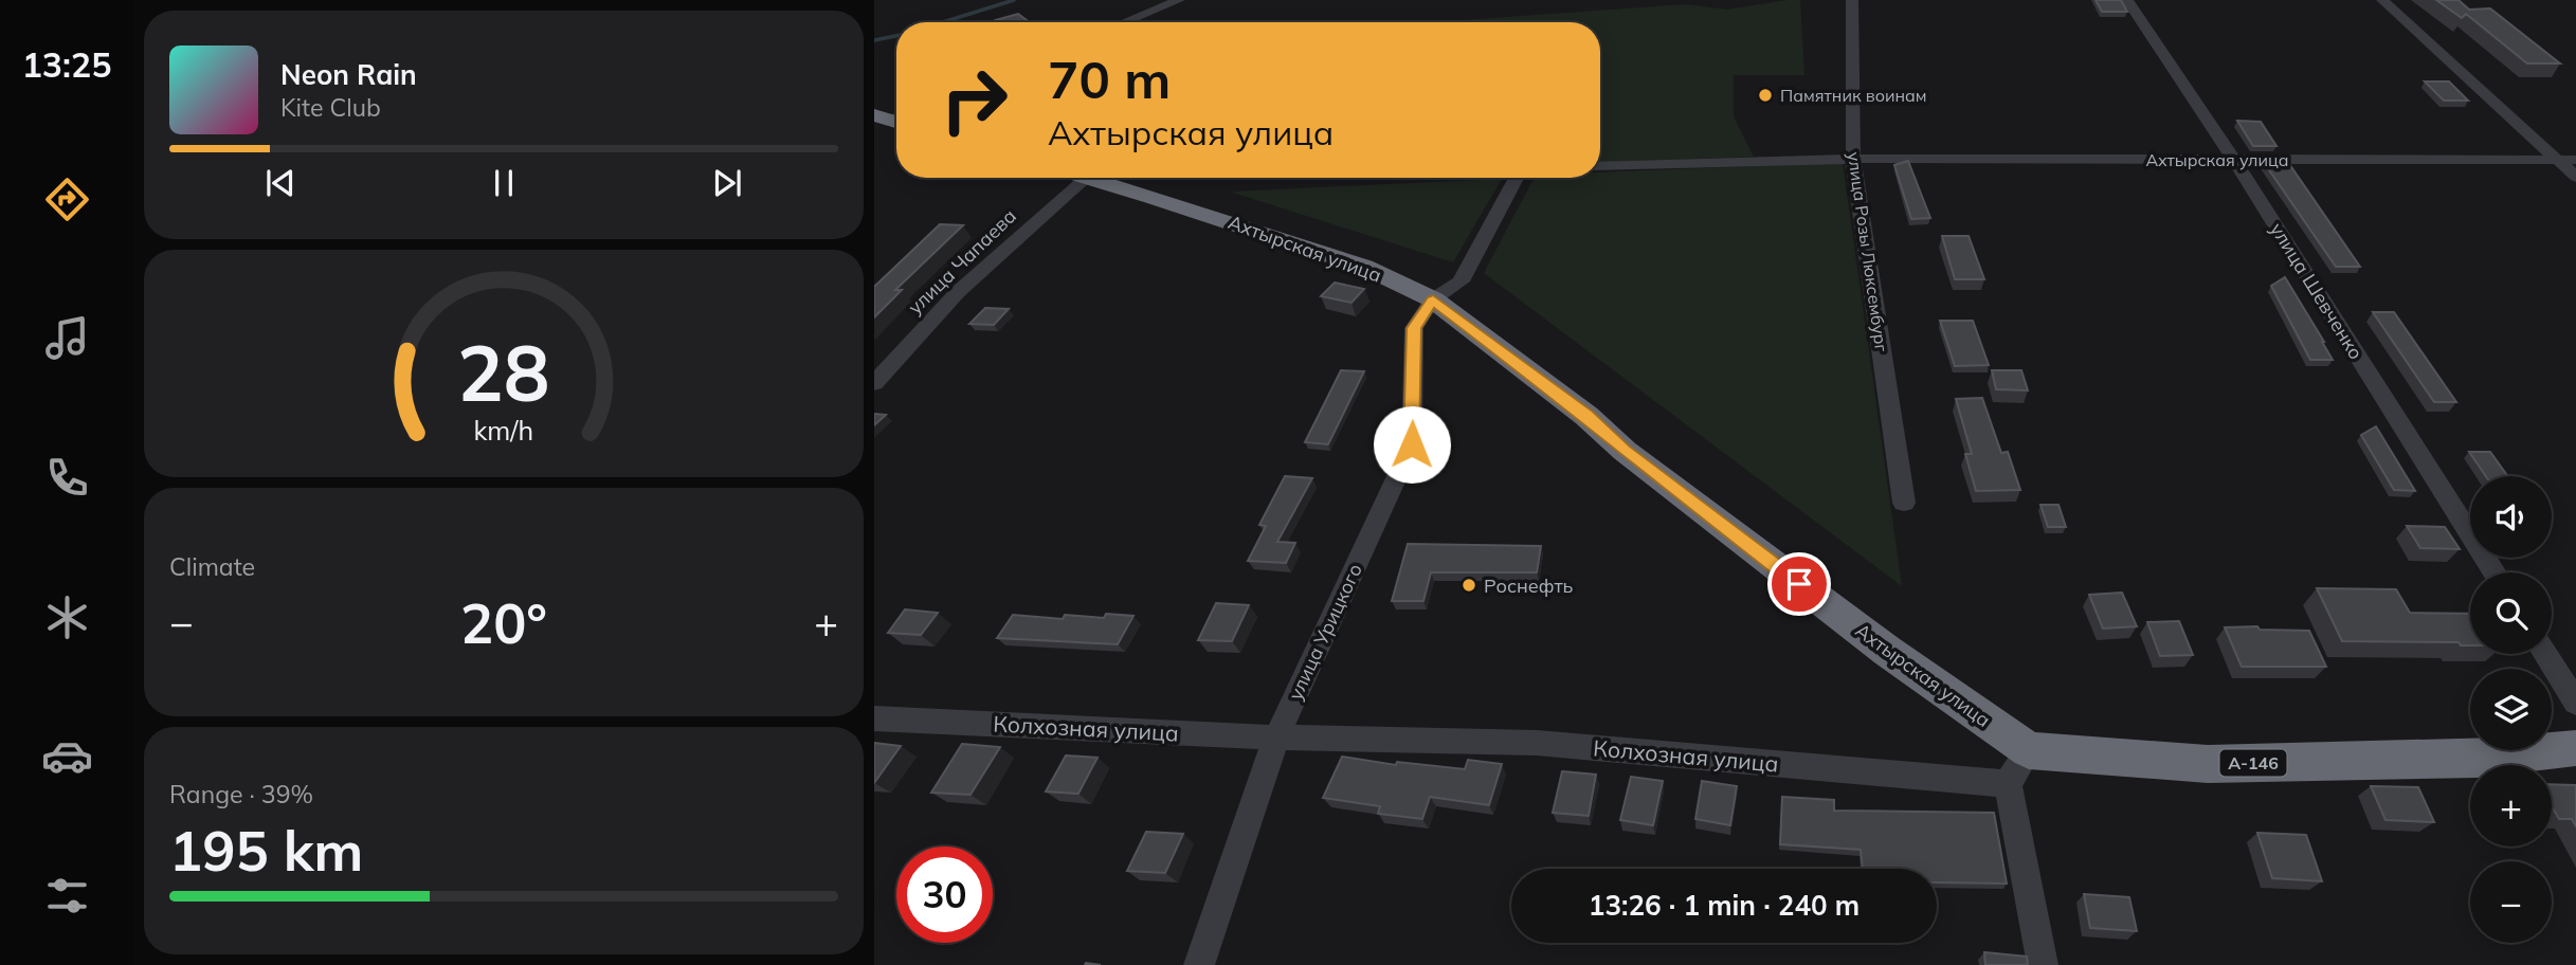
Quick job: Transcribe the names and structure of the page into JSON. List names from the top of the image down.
{
  "streets": {
    "highway": ["Ахтырская улица", "А-146"],
    "street": [
      "улица Розы Люксембург",
      "улица Чапаева",
      "улица Шевченко",
      "улица Урицкого",
      "Колхозная улица"
    ]
  },
  "crossings": [
    ["Ахтырская улица", "улица Розы Люксембург"],
    ["Ахтырская улица", "улица Чапаева"],
    ["Ахтырская улица", "улица Шевченко"],
    ["Ахтырская улица", "улица Урицкого"],
    ["Ахтырская улица", "А-146"],
    ["улица Урицкого", "Колхозная улица"]
  ],
  "places": ["Памятник воинам", "Роснефть"],
  "page": {
    "tabs": "13:25",
    "turn": ["70 m", "Ахтырская улица"],
    "song": ["Neon Rain", "Kite Club"],
    "map_buttons": ["+", "−"],
    "tile": [
      "Climate",
      ["Range · 39%", "195 km"]
    ],
    "heat": ["−", "20°", "+"],
    "limit": "30",
    "trip": "13:26 · 1 min · 240 m",
    "gauge": ["28", "km/h"]
  }
}
